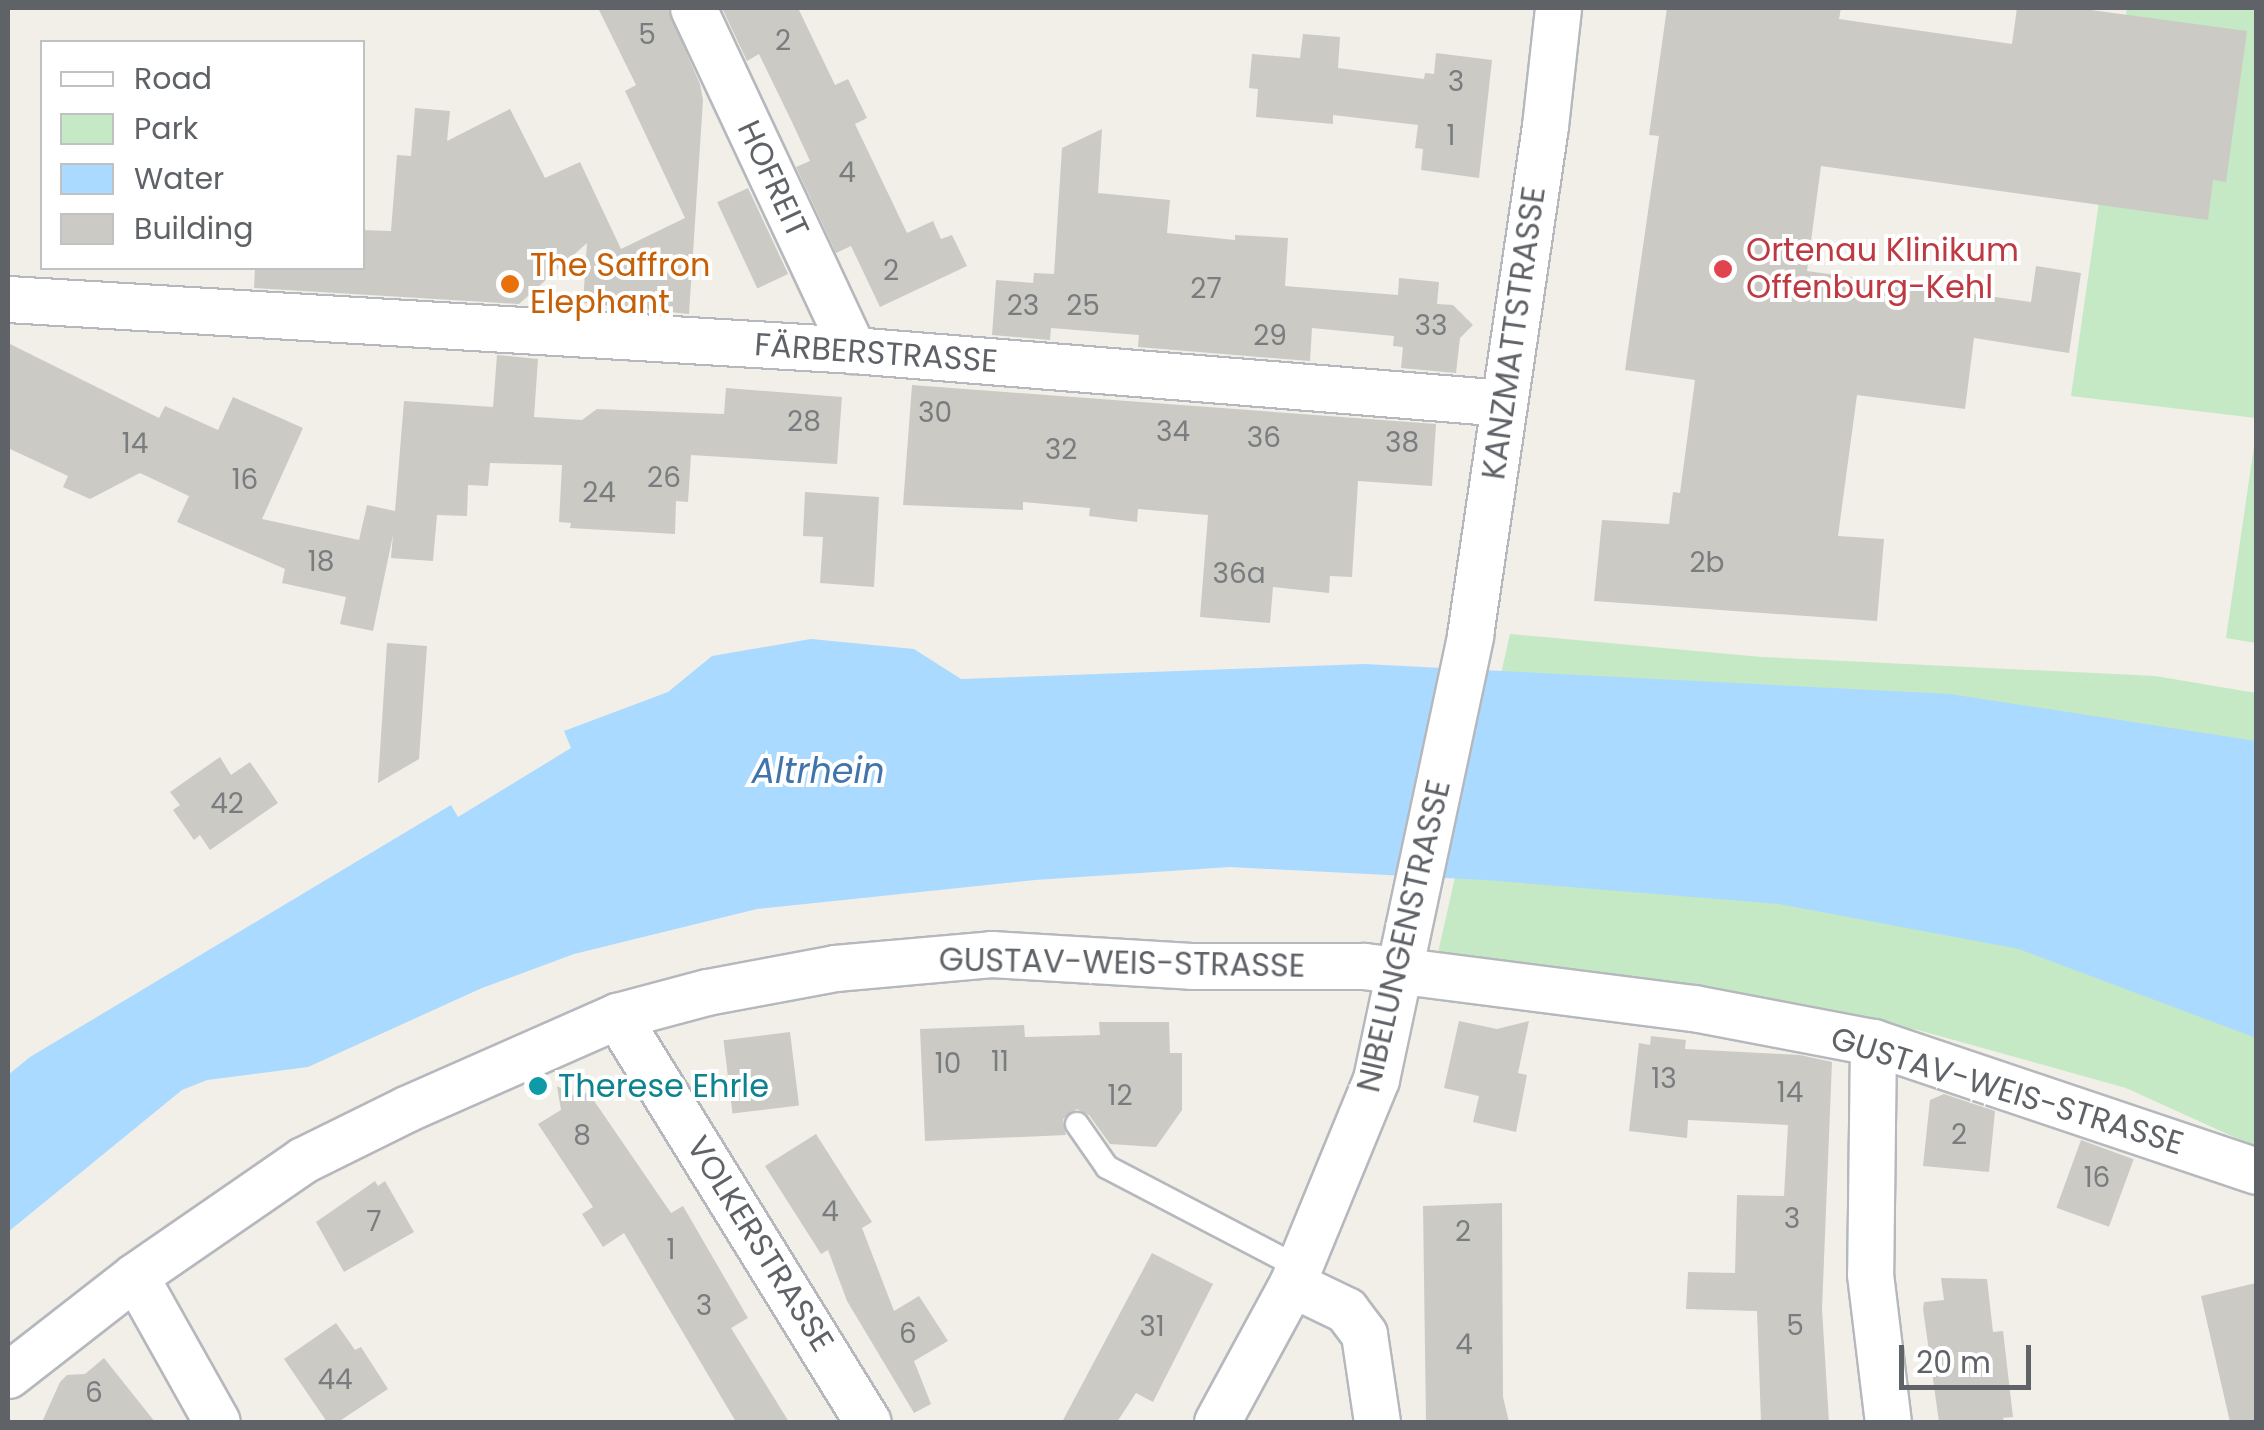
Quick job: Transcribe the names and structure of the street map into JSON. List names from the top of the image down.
{
  "streets": {
    "street": [
      "HOFREIT",
      "KANZMATTSTRASSE",
      "FÄRBERSTRASSE",
      "NIBELUNGENSTRASSE",
      "GUSTAV-WEIS-STRASSE",
      "VOLKERSTRASSE"
    ]
  },
  "crossings": [
    ["HOFREIT", "FÄRBERSTRASSE"],
    ["KANZMATTSTRASSE", "FÄRBERSTRASSE"],
    ["KANZMATTSTRASSE", "NIBELUNGENSTRASSE"],
    ["NIBELUNGENSTRASSE", "GUSTAV-WEIS-STRASSE"],
    ["GUSTAV-WEIS-STRASSE", "VOLKERSTRASSE"]
  ],
  "water": ["Altrhein"],
  "places": ["Ortenau Klinikum Offenburg-Kehl", "The Saffron Elephant", "Therese Ehrle"],
  "house_numbers": [
    "5",
    "2",
    "3",
    "1",
    "4",
    "2",
    "27",
    "23",
    "25",
    "33",
    "29",
    "30",
    "28",
    "34",
    "36",
    "38",
    "14",
    "32",
    "26",
    "16",
    "24",
    "18",
    "2b",
    "36a",
    "42",
    "11",
    "10",
    "13",
    "14",
    "12",
    "2",
    "8",
    "16",
    "4",
    "3",
    "7",
    "2",
    "1",
    "3",
    "5",
    "31",
    "6",
    "4",
    "44",
    "6"
  ],
  "legend": [
    "Road",
    "Park",
    "Water",
    "Building"
  ],
  "scale_bar": "20 m"
}
